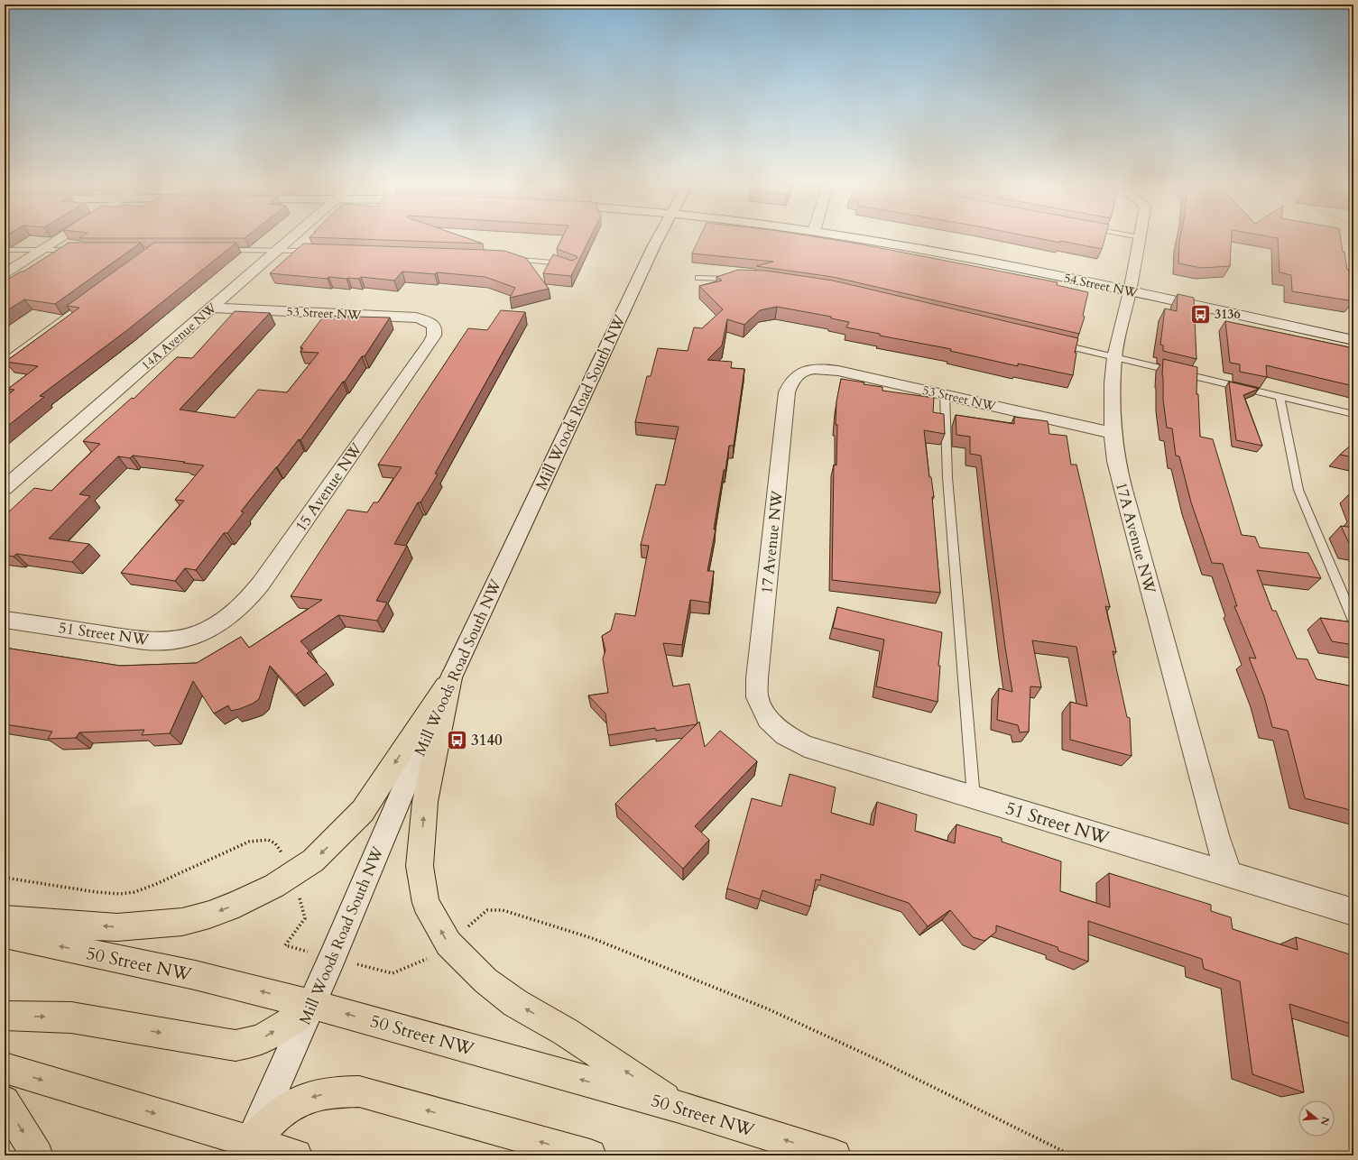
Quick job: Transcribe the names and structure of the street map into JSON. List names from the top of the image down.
{
  "streets": {
    "main road": ["50 Street NW"],
    "street": [
      "54 Street NW",
      "53 Street NW",
      "14A Avenue NW",
      "Mill Woods Road South NW",
      "15 Avenue NW",
      "17A Avenue NW",
      "17 Avenue NW",
      "51 Street NW"
    ]
  },
  "crossings": [
    ["54 Street NW", "17A Avenue NW"],
    ["53 Street NW", "14A Avenue NW"],
    ["53 Street NW", "15 Avenue NW"],
    ["53 Street NW", "17A Avenue NW"],
    ["53 Street NW", "17 Avenue NW"],
    ["Mill Woods Road South NW", "50 Street NW"],
    ["15 Avenue NW", "51 Street NW"],
    ["17A Avenue NW", "51 Street NW"],
    ["17 Avenue NW", "51 Street NW"]
  ],
  "places": {
    "bus stop": ["3136", "3140"]
  },
  "north": "right"
}
